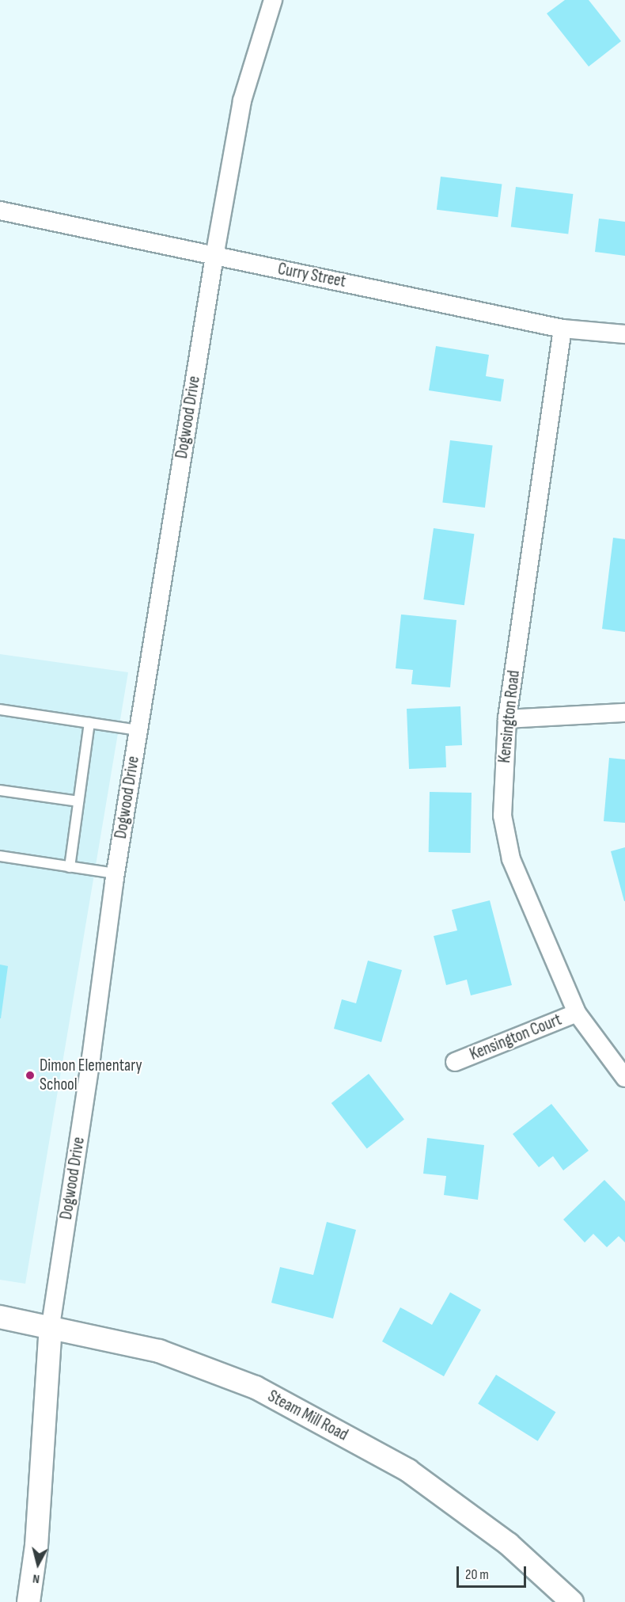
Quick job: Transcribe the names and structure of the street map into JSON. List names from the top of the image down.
{
  "streets": {
    "street": [
      "Curry Street",
      "Dogwood Drive",
      "Kensington Road",
      "Kensington Court",
      "Steam Mill Road"
    ]
  },
  "crossings": [
    ["Curry Street", "Dogwood Drive"],
    ["Curry Street", "Kensington Road"],
    ["Dogwood Drive", "Steam Mill Road"],
    ["Kensington Road", "Kensington Court"]
  ],
  "places": ["Dimon Elementary School"],
  "scale_bar": "20 m",
  "north": "bottom"
}
